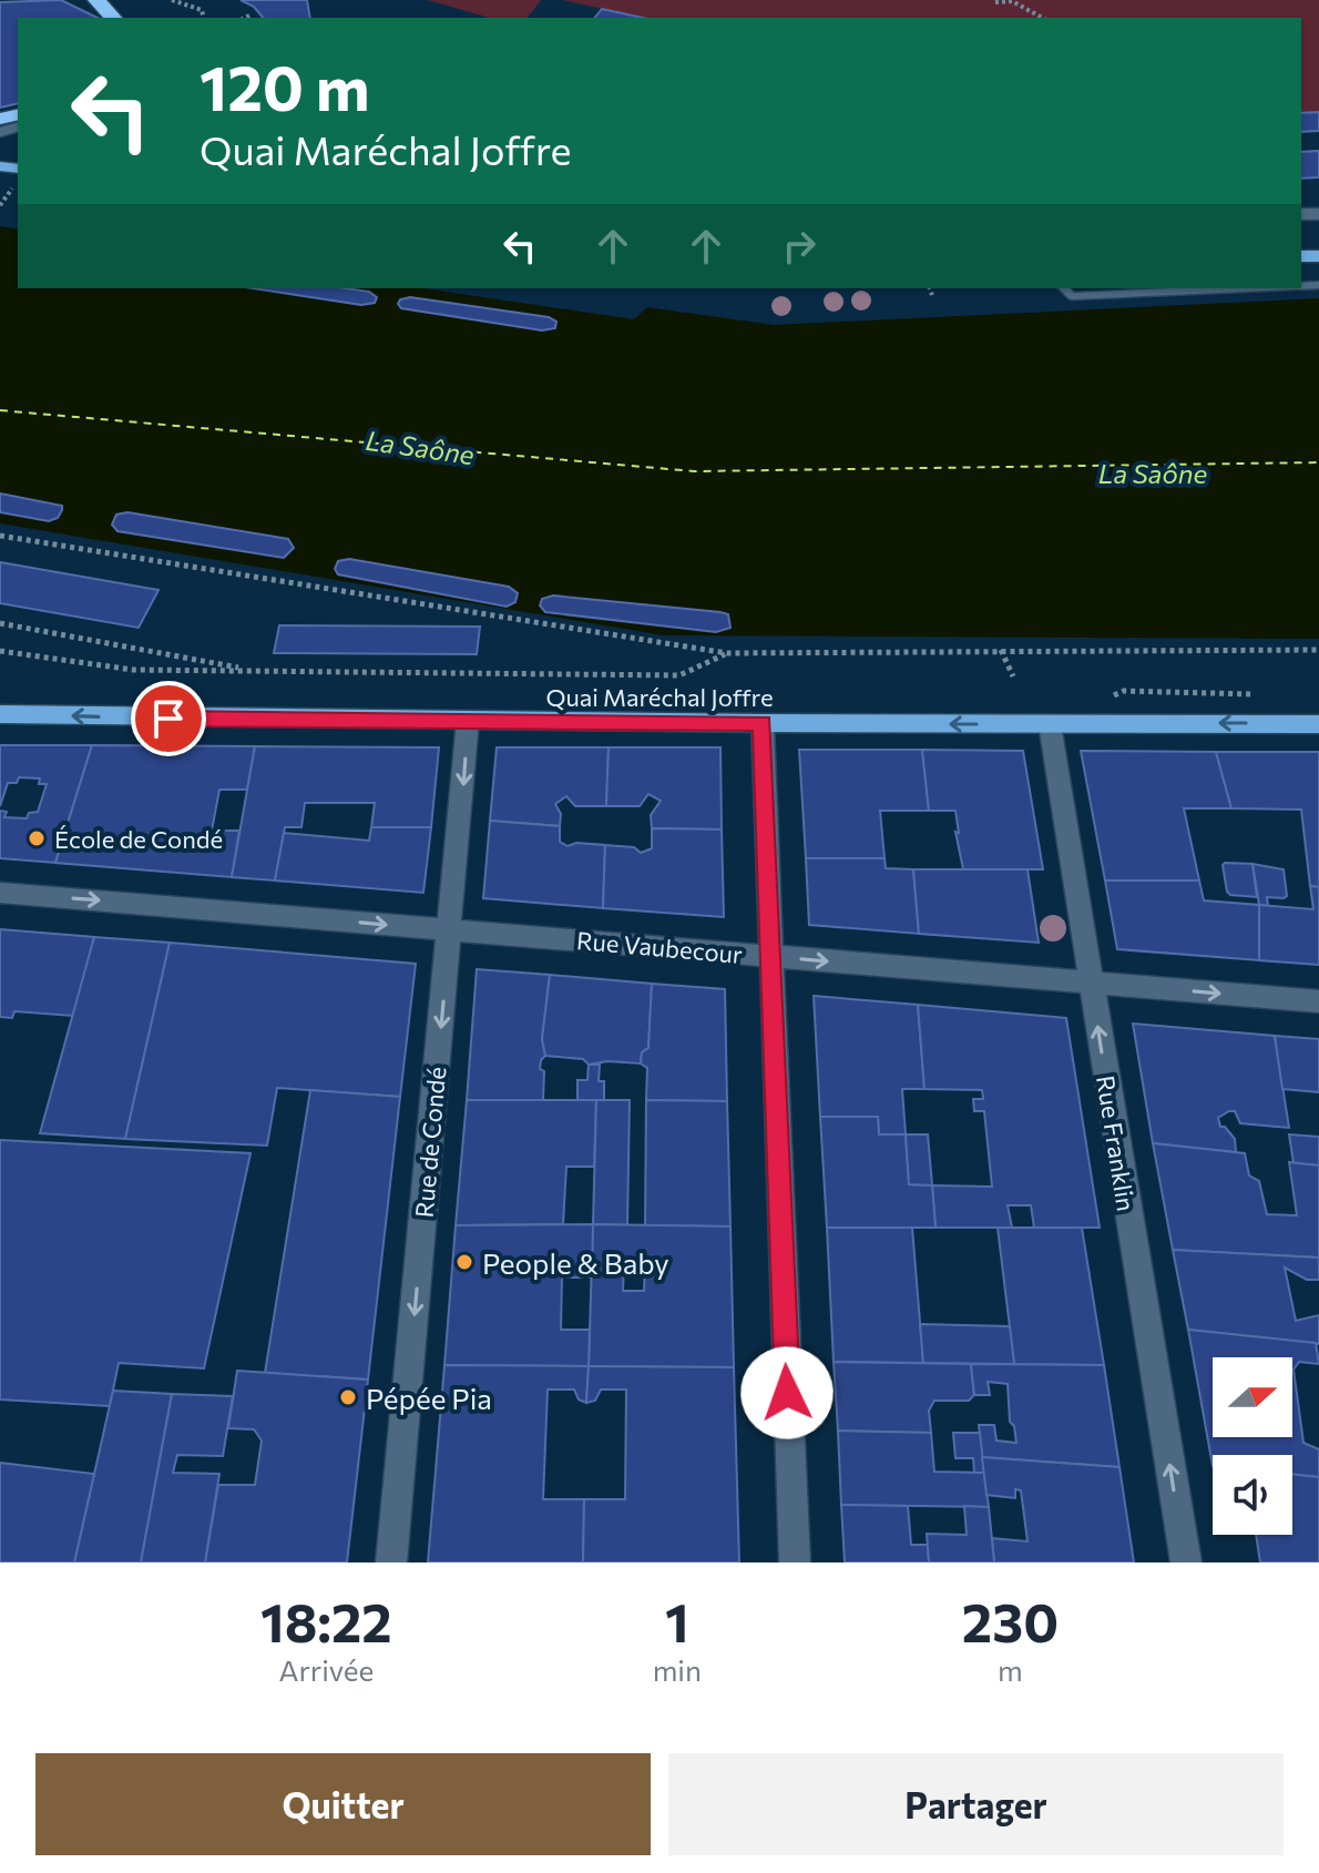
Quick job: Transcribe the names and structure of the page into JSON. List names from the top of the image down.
{
  "streets": {
    "main road": ["Quai Maréchal Joffre"],
    "street": ["Rue Vaubecour", "Rue de Condé", "Rue Franklin"]
  },
  "crossings": [
    ["Quai Maréchal Joffre", "Rue de Condé"],
    ["Quai Maréchal Joffre", "Rue Franklin"],
    ["Rue Vaubecour", "Rue de Condé"],
    ["Rue Vaubecour", "Rue Franklin"]
  ],
  "one_way": [
    "Quai Maréchal Joffre",
    "Rue Vaubecour",
    "Rue de Condé",
    "Rue Franklin"
  ],
  "water": ["La Saône"],
  "places": ["École de Condé", "People & Baby", "Pépée Pia"],
  "north": "right",
  "page": {
    "turn": ["120 m", "Quai Maréchal Joffre"],
    "eta": [
      "18:22",
      "Arrivée",
      "1",
      "min",
      "230",
      "m"
    ],
    "buttons": ["Quitter", "Partager"]
  }
}
